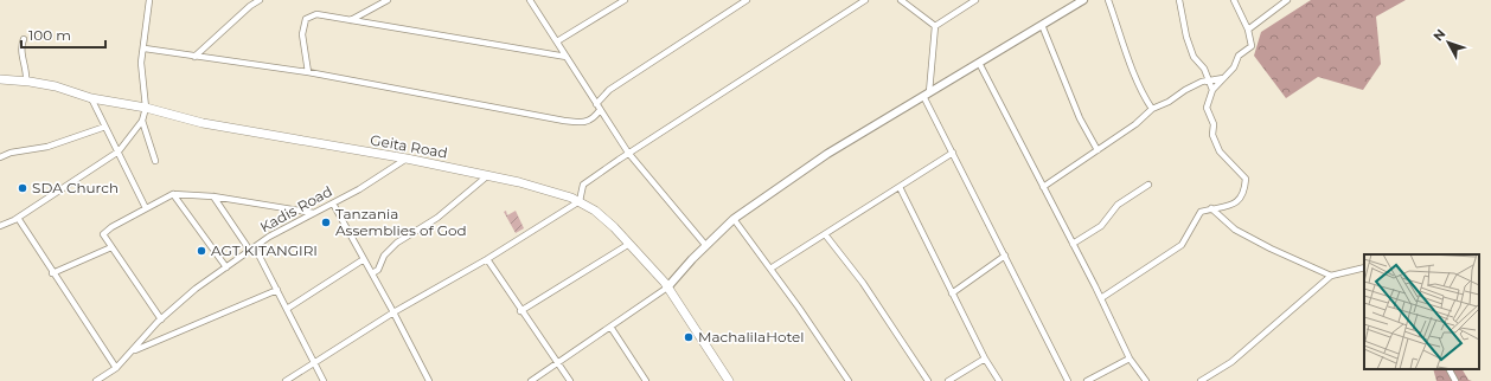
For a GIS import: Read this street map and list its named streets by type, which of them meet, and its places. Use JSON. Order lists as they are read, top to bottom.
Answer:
{
  "streets": {
    "main road": ["Geita Road"],
    "street": ["Kadis Road"]
  },
  "crossings": [
    ["Geita Road", "Kadis Road"]
  ],
  "places": [
    "SDA Church",
    "Tanzania Assemblies of God",
    "AGT KITANGIRI",
    "MachalilaHotel"
  ],
  "scale_bar": "100 m",
  "north": "top left"
}
